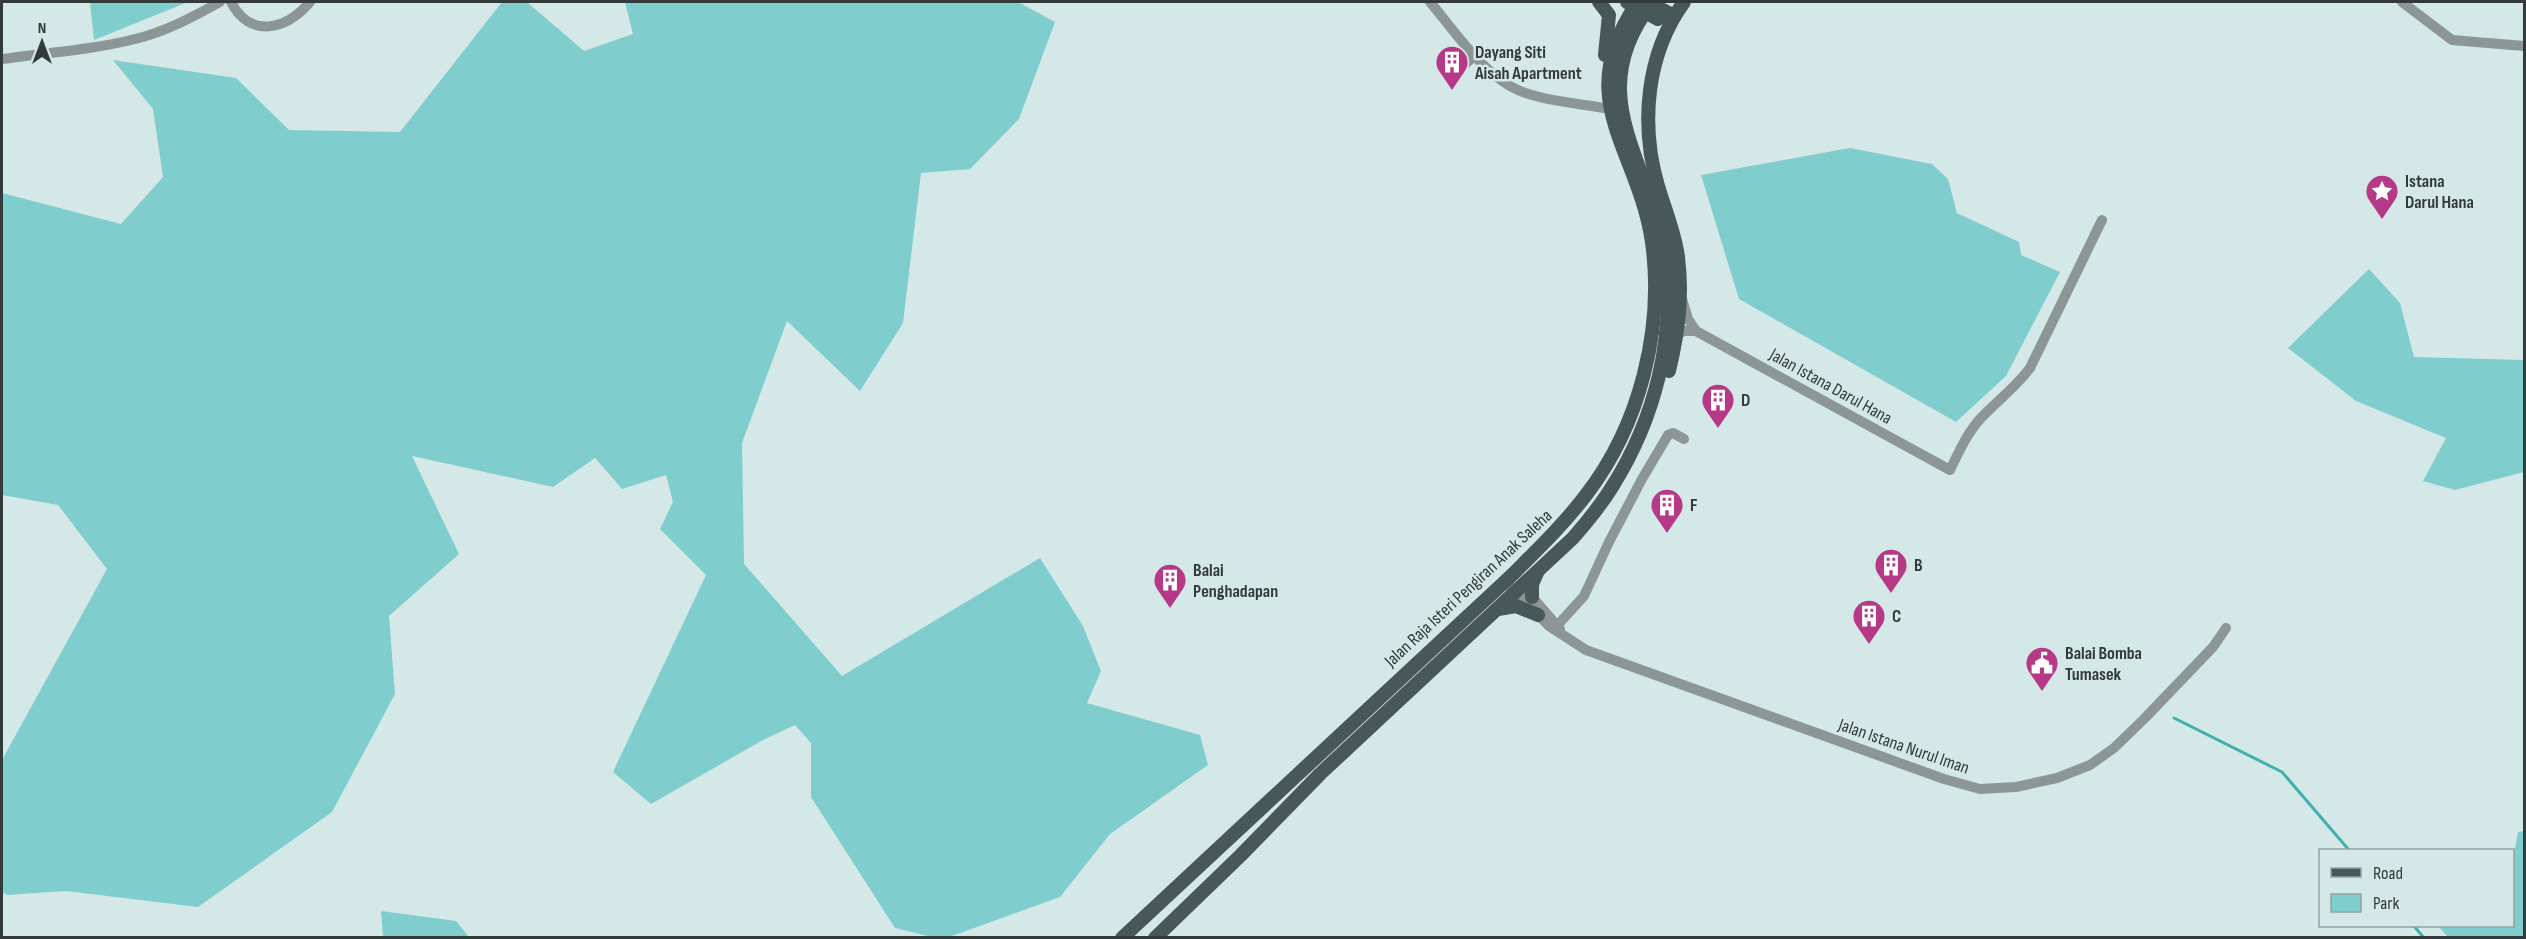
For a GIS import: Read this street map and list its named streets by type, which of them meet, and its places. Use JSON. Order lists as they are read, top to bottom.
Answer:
{
  "streets": {
    "main road": ["Jalan Raja Isteri Pengiran Anak Saleha"],
    "street": ["Jalan Istana Darul Hana", "Jalan Istana Nurul Iman"]
  },
  "crossings": [
    ["Jalan Raja Isteri Pengiran Anak Saleha", "Jalan Istana Nurul Iman"]
  ],
  "places": {
    "building": [
      "Dayang Siti Aisah Apartment",
      "D",
      "F",
      "B",
      "Balai Penghadapan",
      "C"
    ],
    "place": ["Istana Darul Hana"],
    "public building": ["Balai Bomba Tumasek"]
  },
  "legend": ["Road", "Park"],
  "north": "top"
}
